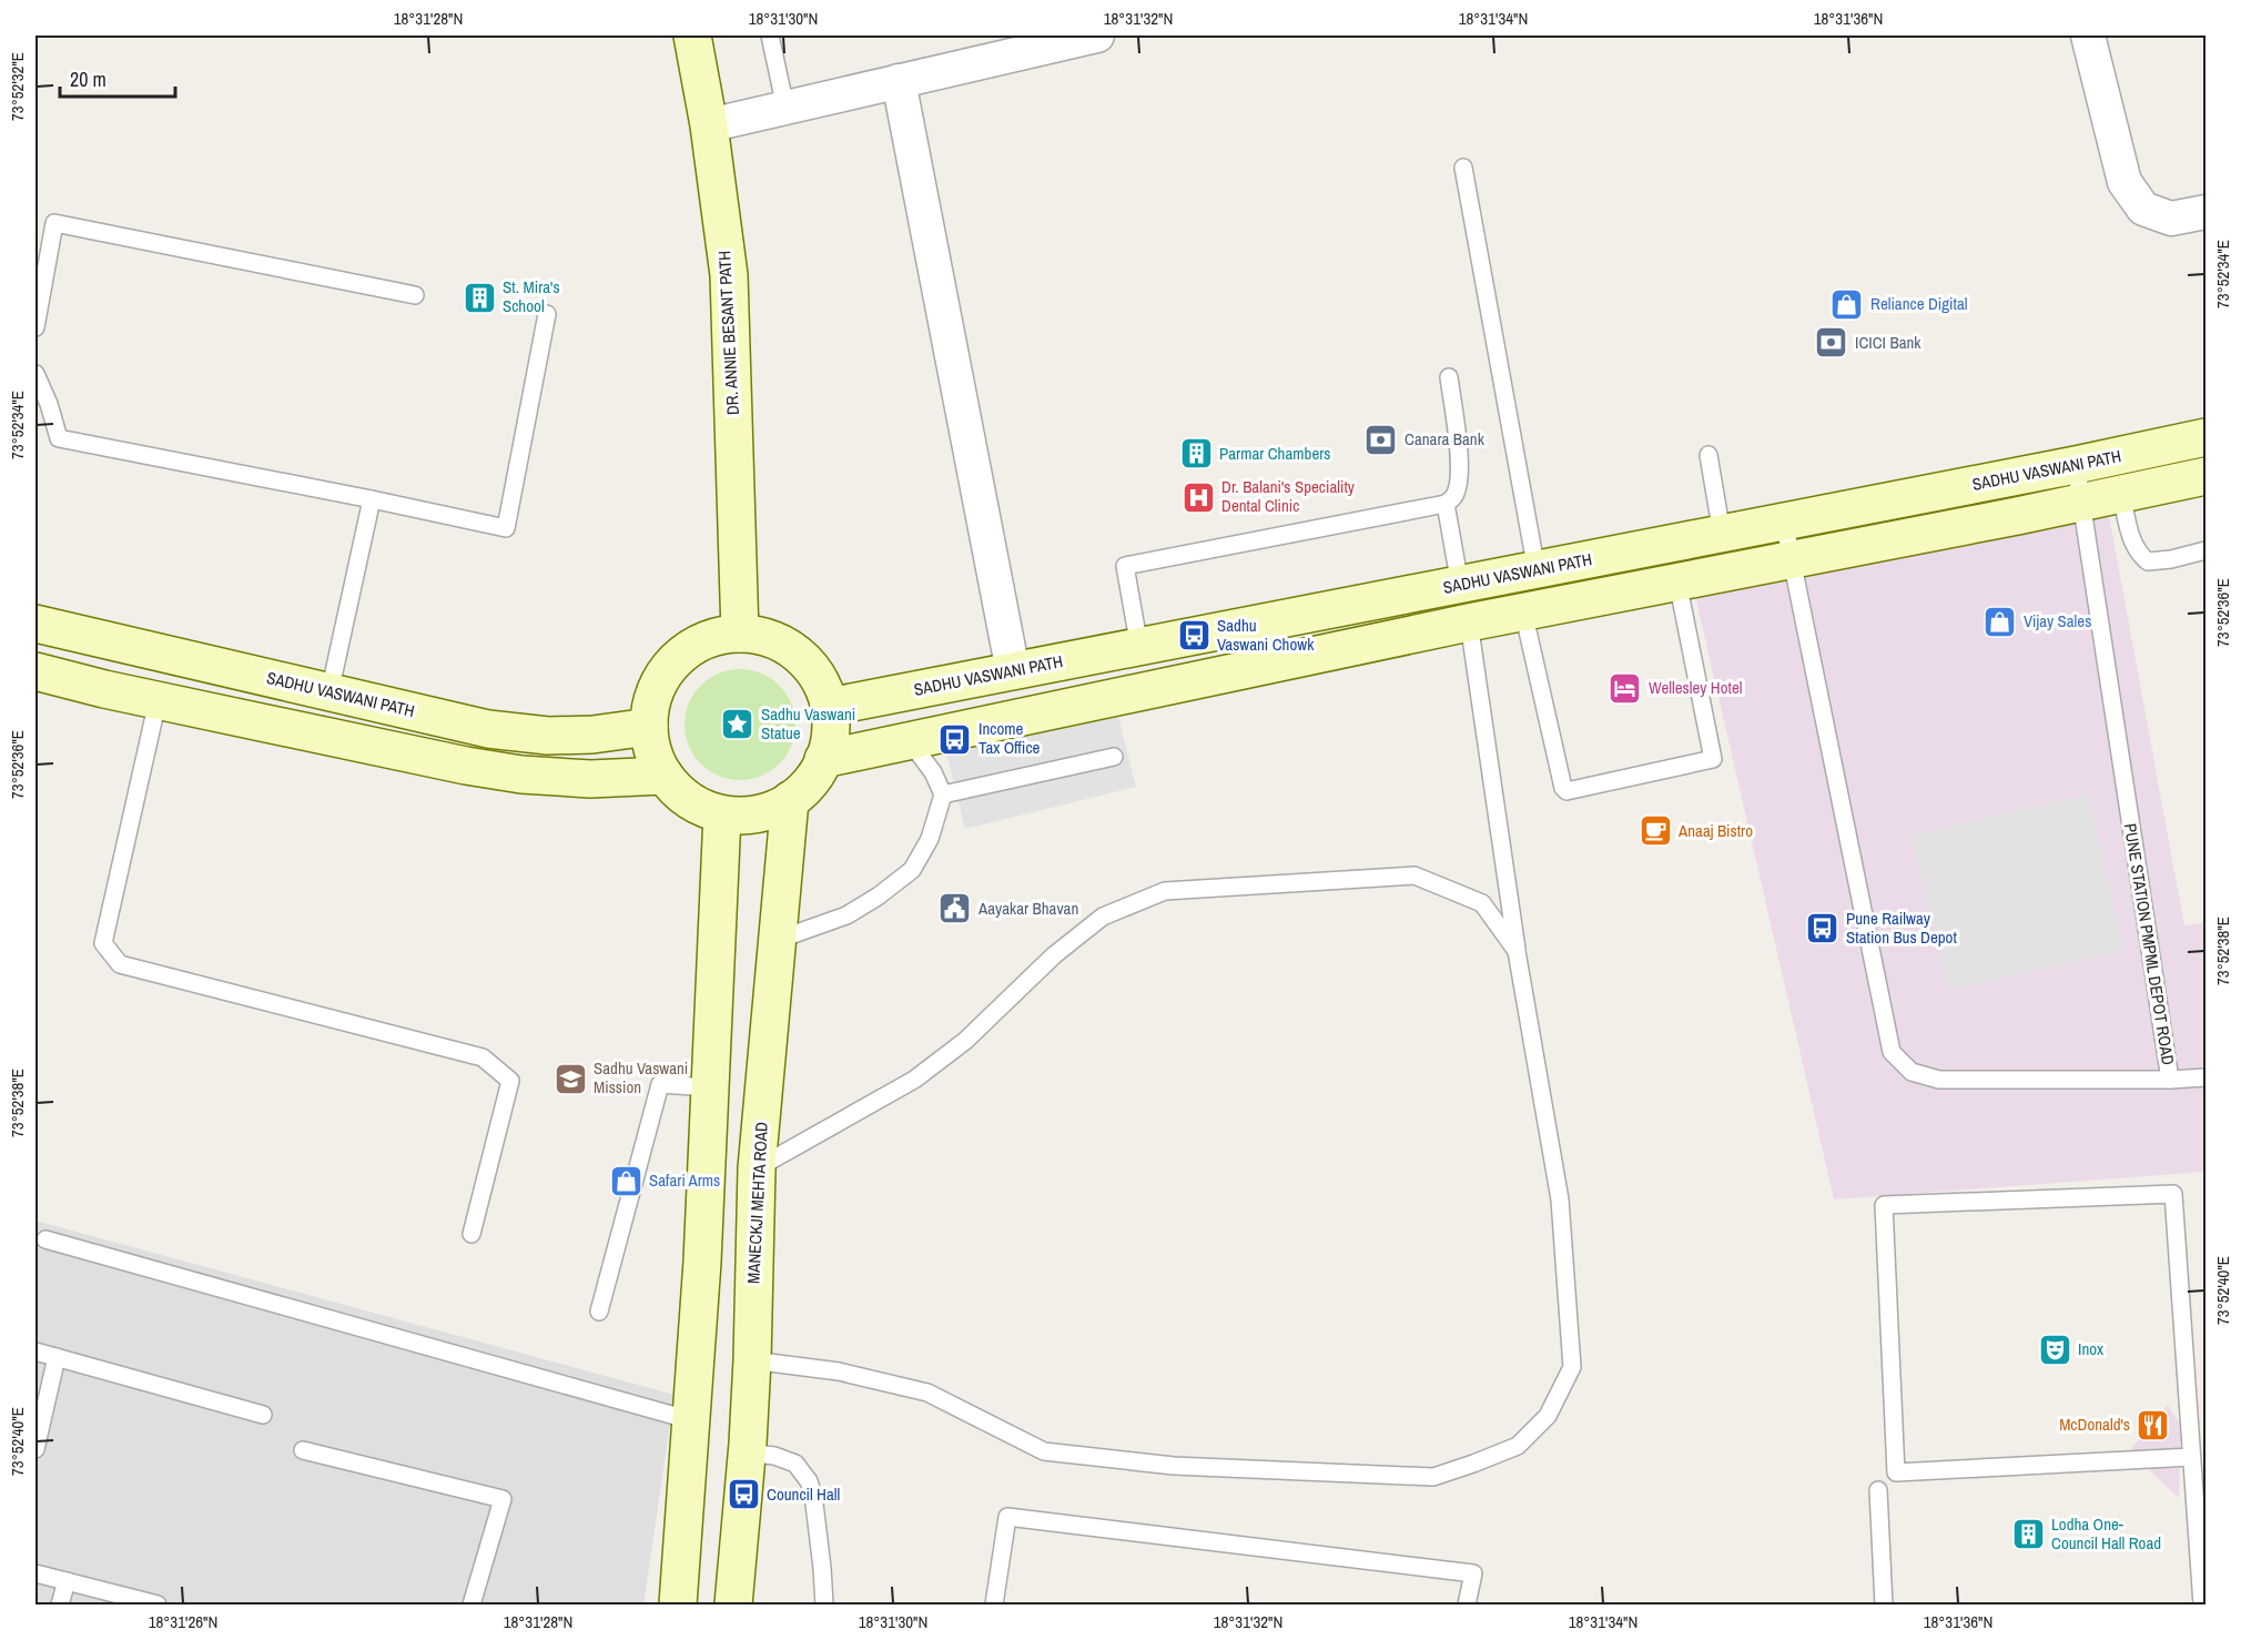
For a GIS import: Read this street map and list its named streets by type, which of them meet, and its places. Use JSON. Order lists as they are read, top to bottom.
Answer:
{
  "streets": {
    "main road": ["DR. ANNIE BESANT PATH", "SADHU VASWANI PATH", "MANECKJI MEHTA ROAD"],
    "lane": ["PUNE STATION PMPML DEPOT ROAD"]
  },
  "crossings": [
    ["DR. ANNIE BESANT PATH", "SADHU VASWANI PATH"],
    ["DR. ANNIE BESANT PATH", "MANECKJI MEHTA ROAD"],
    ["SADHU VASWANI PATH", "PUNE STATION PMPML DEPOT ROAD"],
    ["SADHU VASWANI PATH", "MANECKJI MEHTA ROAD"]
  ],
  "places": {
    "building": ["St. Mira's School", "Parmar Chambers", "Lodha One- Council Hall Road"],
    "shop": ["Reliance Digital", "Vijay Sales", "Safari Arms"],
    "bank": ["ICICI Bank", "Canara Bank"],
    "hospital": ["Dr. Balani's Speciality Dental Clinic"],
    "bus stop": [
      "Sadhu Vaswani Chowk",
      "Income Tax Office",
      "Pune Railway Station Bus Depot",
      "Council Hall"
    ],
    "hotel": ["Wellesley Hotel"],
    "place": ["Sadhu Vaswani Statue"],
    "cafe": ["Anaaj Bistro"],
    "public building": ["Aayakar Bhavan"],
    "school or university": ["Sadhu Vaswani Mission"],
    "theatre": ["Inox"],
    "restaurant": ["McDonald's"]
  },
  "scale_bar": "20 m",
  "coordinates": [
    "18°31'28\"N",
    "18°31'30\"N",
    "18°31'32\"N",
    "18°31'34\"N",
    "18°31'36\"N",
    "73°52'32\"E",
    "73°52'34\"E",
    "73°52'36\"E",
    "73°52'38\"E",
    "73°52'40\"E",
    "18°31'26\"N"
  ]
}
